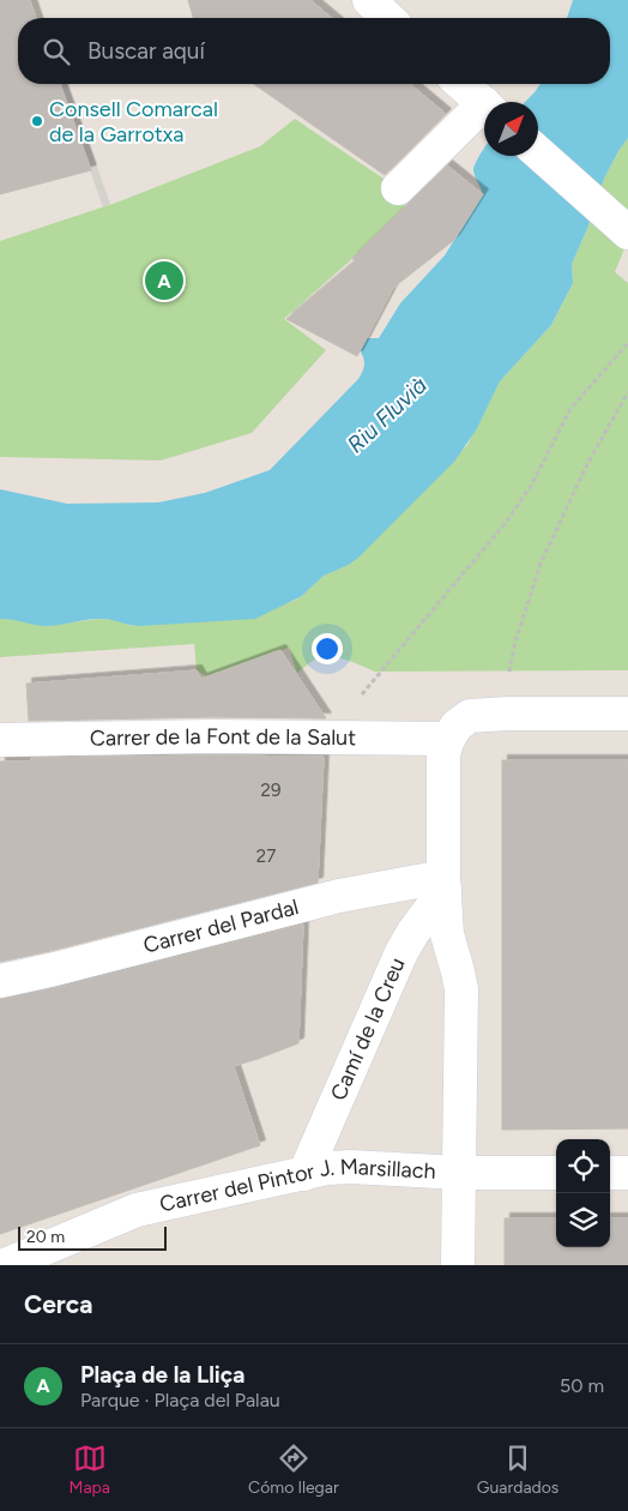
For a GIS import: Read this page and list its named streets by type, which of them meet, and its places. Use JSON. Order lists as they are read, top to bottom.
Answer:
{
  "streets": {
    "street": [
      "Carrer de la Font de la Salut",
      "Carrer del Pardal",
      "Camí de la Creu",
      "Carrer del Pintor J. Marsillach"
    ]
  },
  "crossings": [
    ["Carrer del Pardal", "Camí de la Creu"],
    ["Camí de la Creu", "Carrer del Pintor J. Marsillach"]
  ],
  "water": ["Riu Fluvià"],
  "places": ["Consell Comarcal de la Garrotxa"],
  "house_numbers": ["29", "27"],
  "scale_bar": "20 m",
  "north": "top right",
  "page": {
    "search": "Buscar aquí",
    "pins": "A",
    "scale": "20 m",
    "heading": "Cerca",
    "list": [
      {
        "mark": "A",
        "name": "Plaça de la Lliça",
        "note": "Parque · Plaça del Palau",
        "value": "50 m"
      }
    ],
    "nav": ["Mapa", "Cómo llegar", "Guardados"]
  }
}
